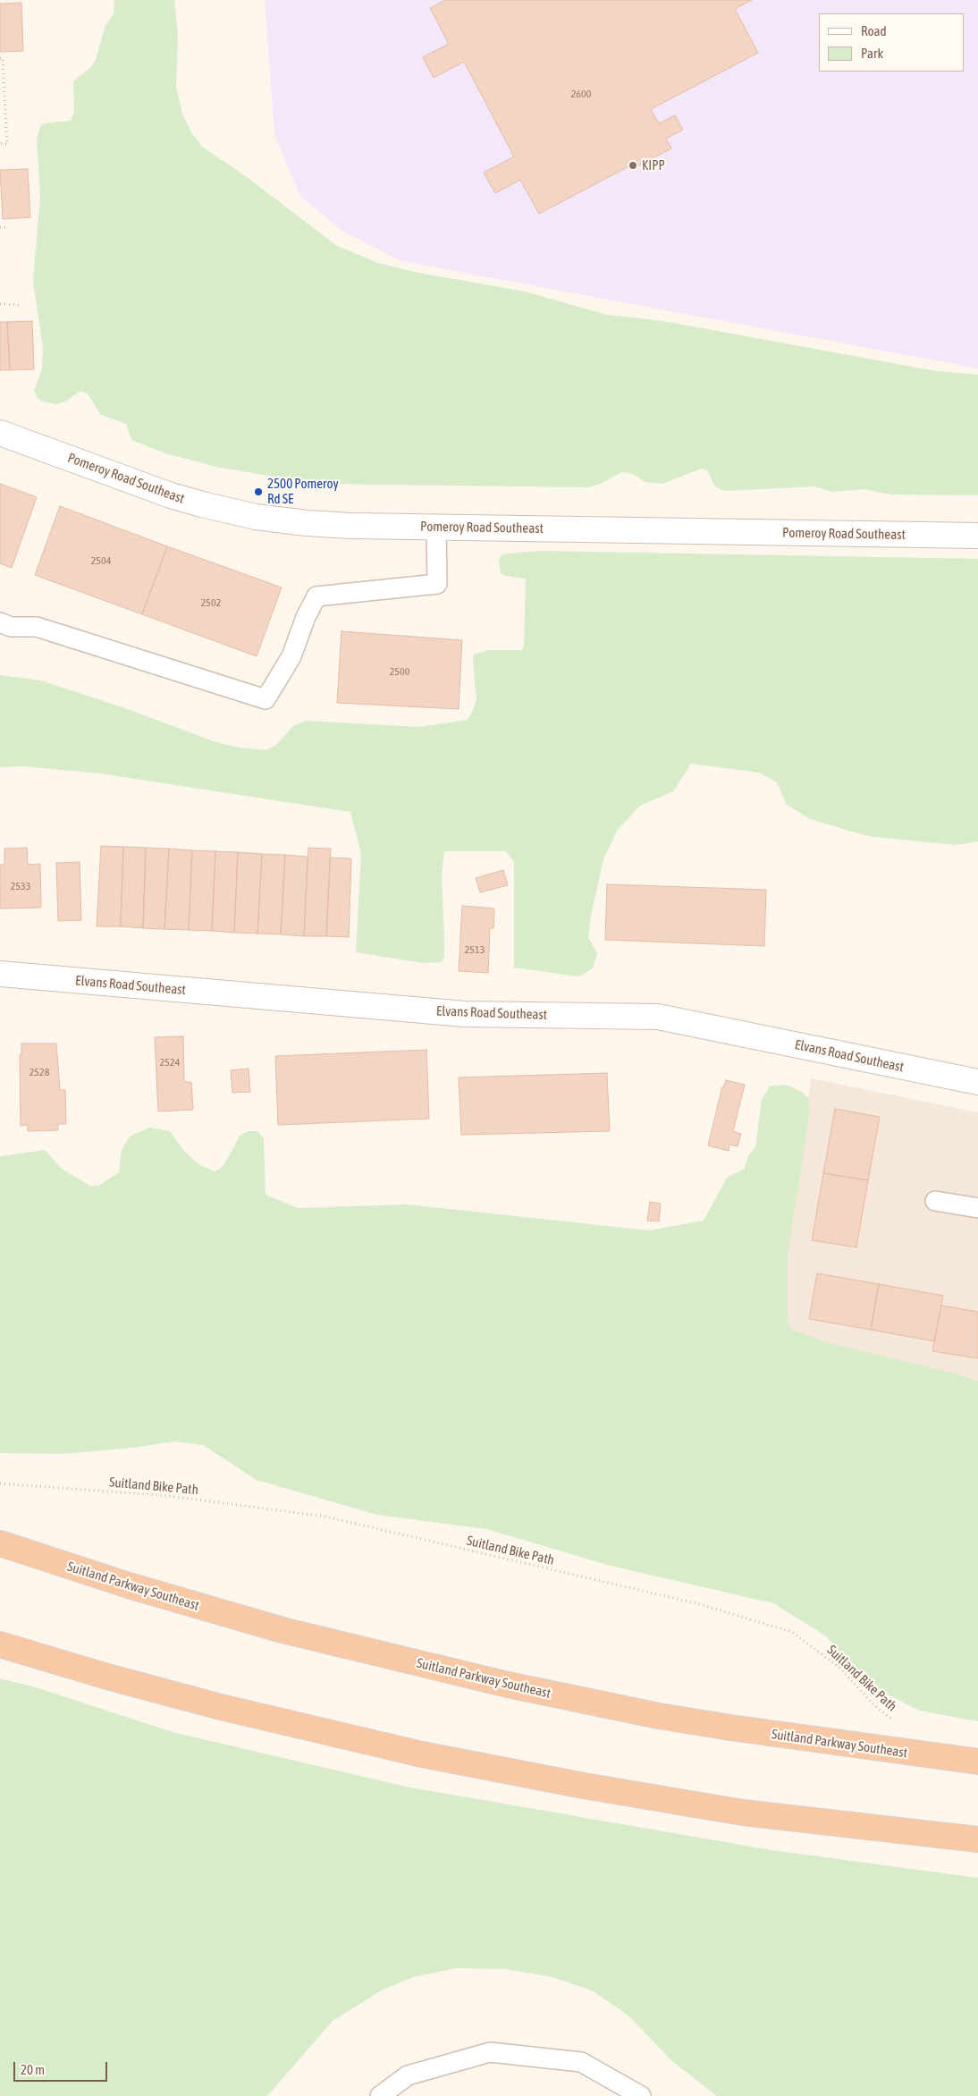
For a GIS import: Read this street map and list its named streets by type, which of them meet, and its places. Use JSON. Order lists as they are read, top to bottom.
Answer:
{
  "streets": {
    "highway": ["Suitland Parkway Southeast"],
    "street": ["Pomeroy Road Southeast", "Elvans Road Southeast"],
    "path": ["Suitland Bike Path"]
  },
  "places": ["KIPP", "2500 Pomeroy Rd SE"],
  "house_numbers": [
    "2600",
    "2504",
    "2502",
    "2500",
    "2533",
    "2513",
    "2524",
    "2528"
  ],
  "legend": ["Road", "Park"],
  "scale_bar": "20 m"
}
